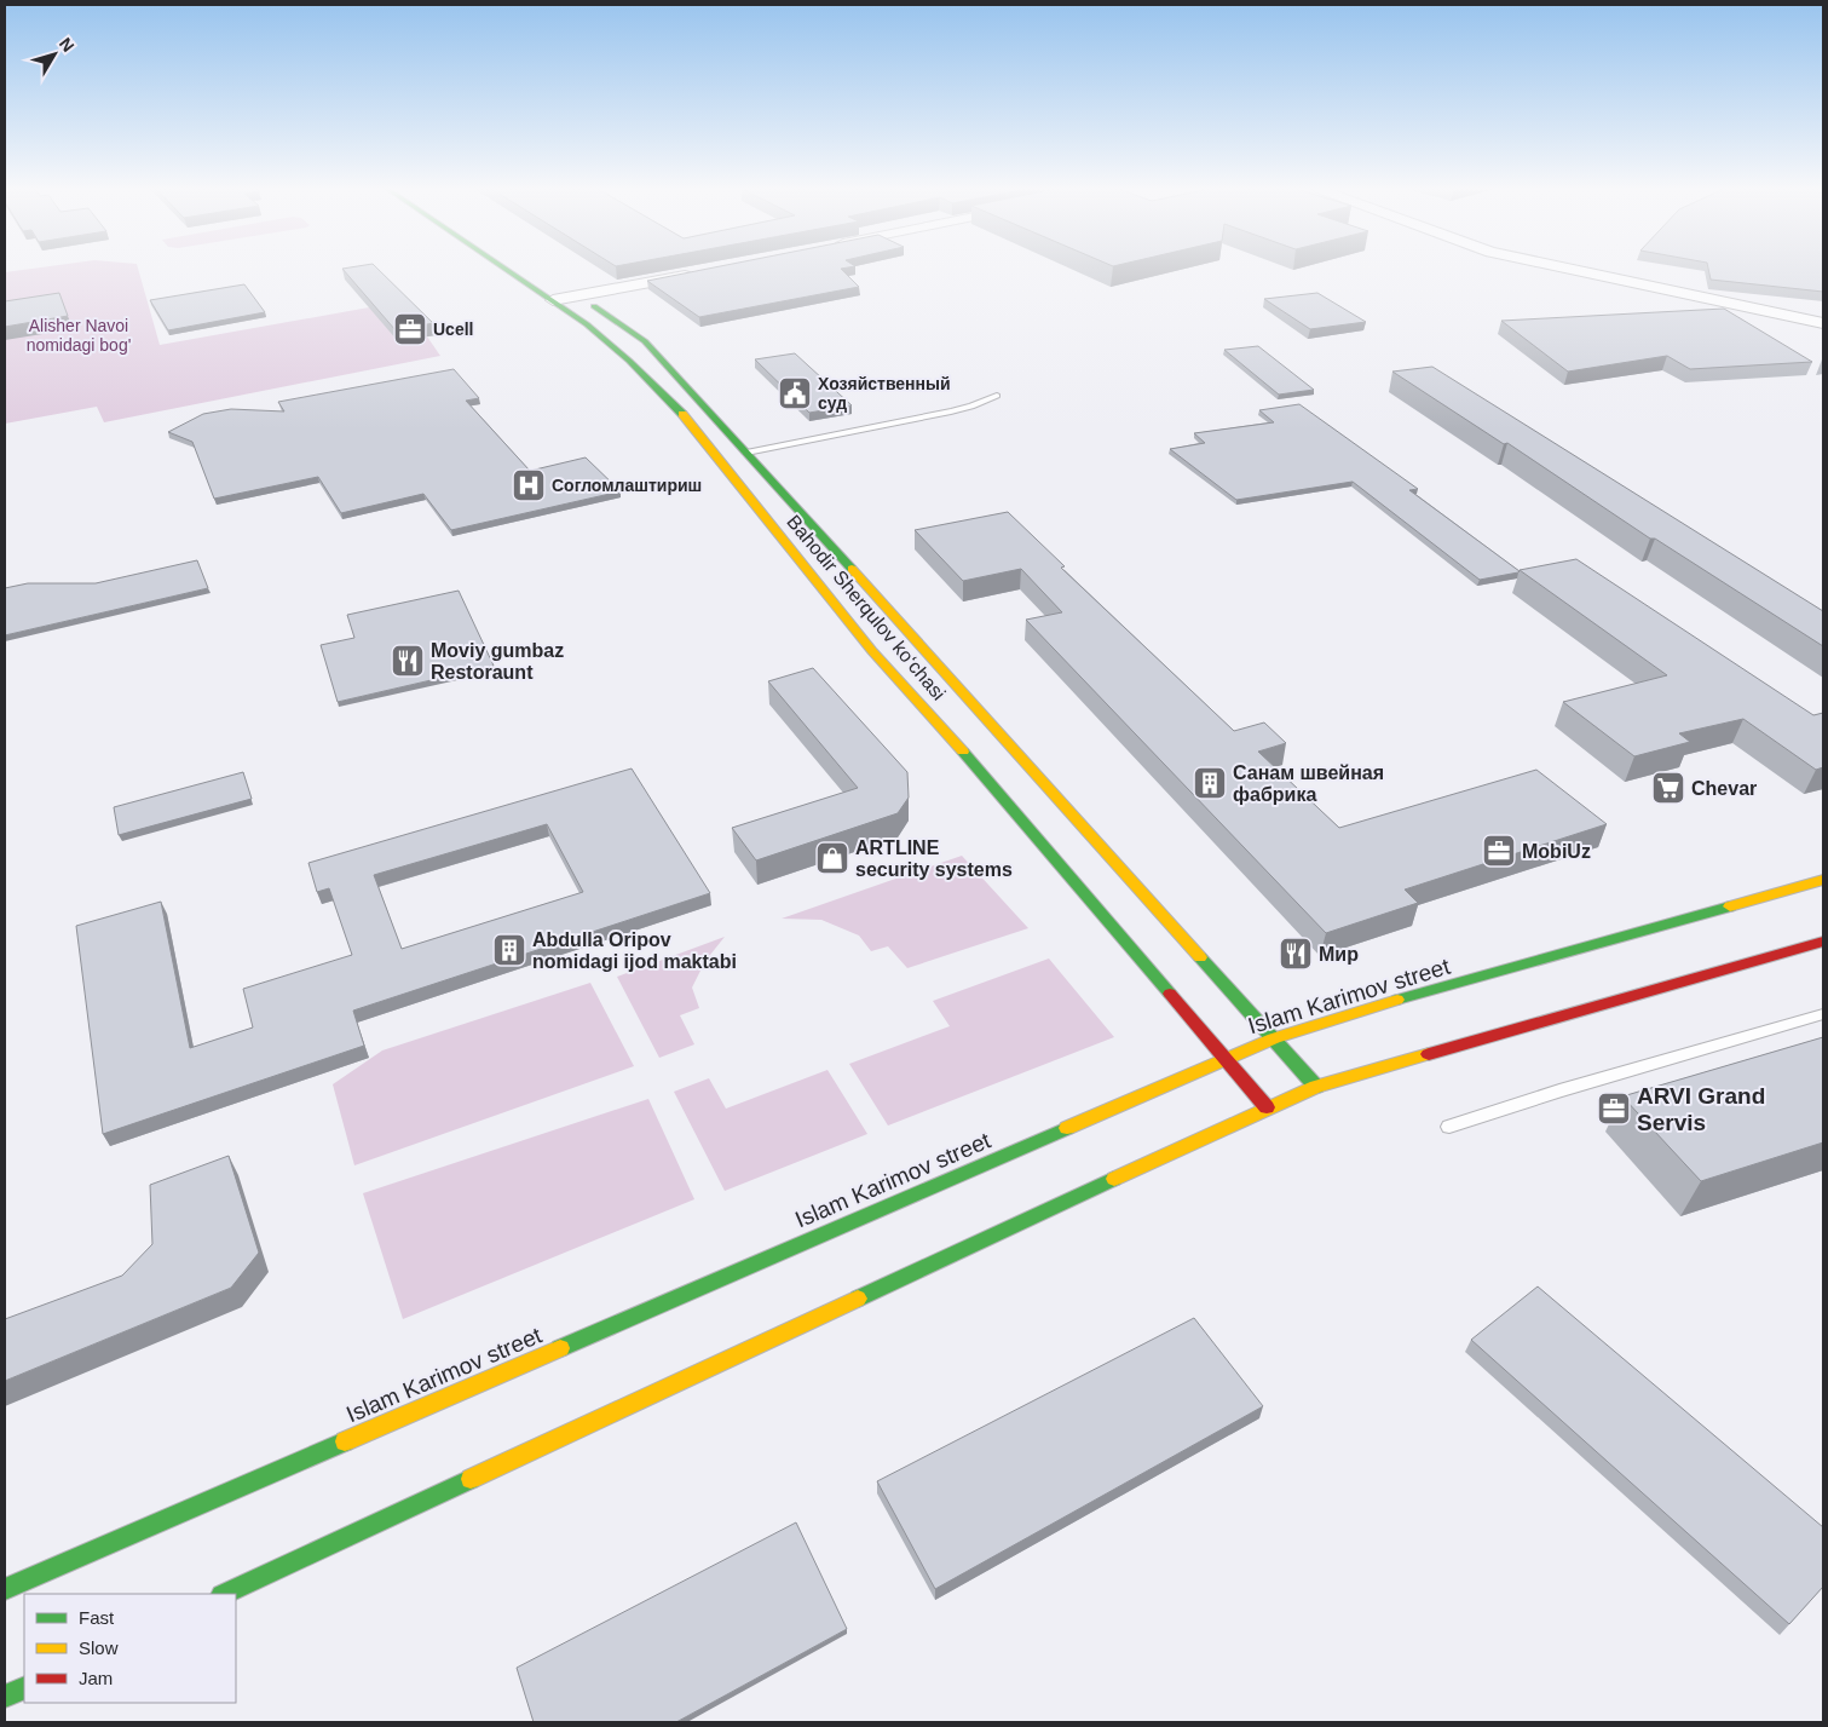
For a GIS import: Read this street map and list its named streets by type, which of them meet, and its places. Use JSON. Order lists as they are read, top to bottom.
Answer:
{
  "streets": {
    "main road": ["Bahodir Sherqulov ko‘chasi", "Islam Karimov street"]
  },
  "crossings": [
    ["Bahodir Sherqulov ko‘chasi", "Islam Karimov street"]
  ],
  "parks": ["Alisher Navoi nomidagi bog'"],
  "places": {
    "office": ["Ucell", "MobiUz", "ARVI Grand Servis"],
    "public building": ["Хозяйственный суд"],
    "hospital": ["Согломлаштириш"],
    "restaurant": ["Moviy gumbaz Restoraunt", "Мир"],
    "building": ["Санам швейная фабрика", "Abdulla Oripov nomidagi ijod maktabi"],
    "supermarket": ["Chevar"],
    "shop": ["ARTLINE security systems"]
  },
  "legend": ["Fast", "Slow", "Jam"],
  "north": "top right"
}
